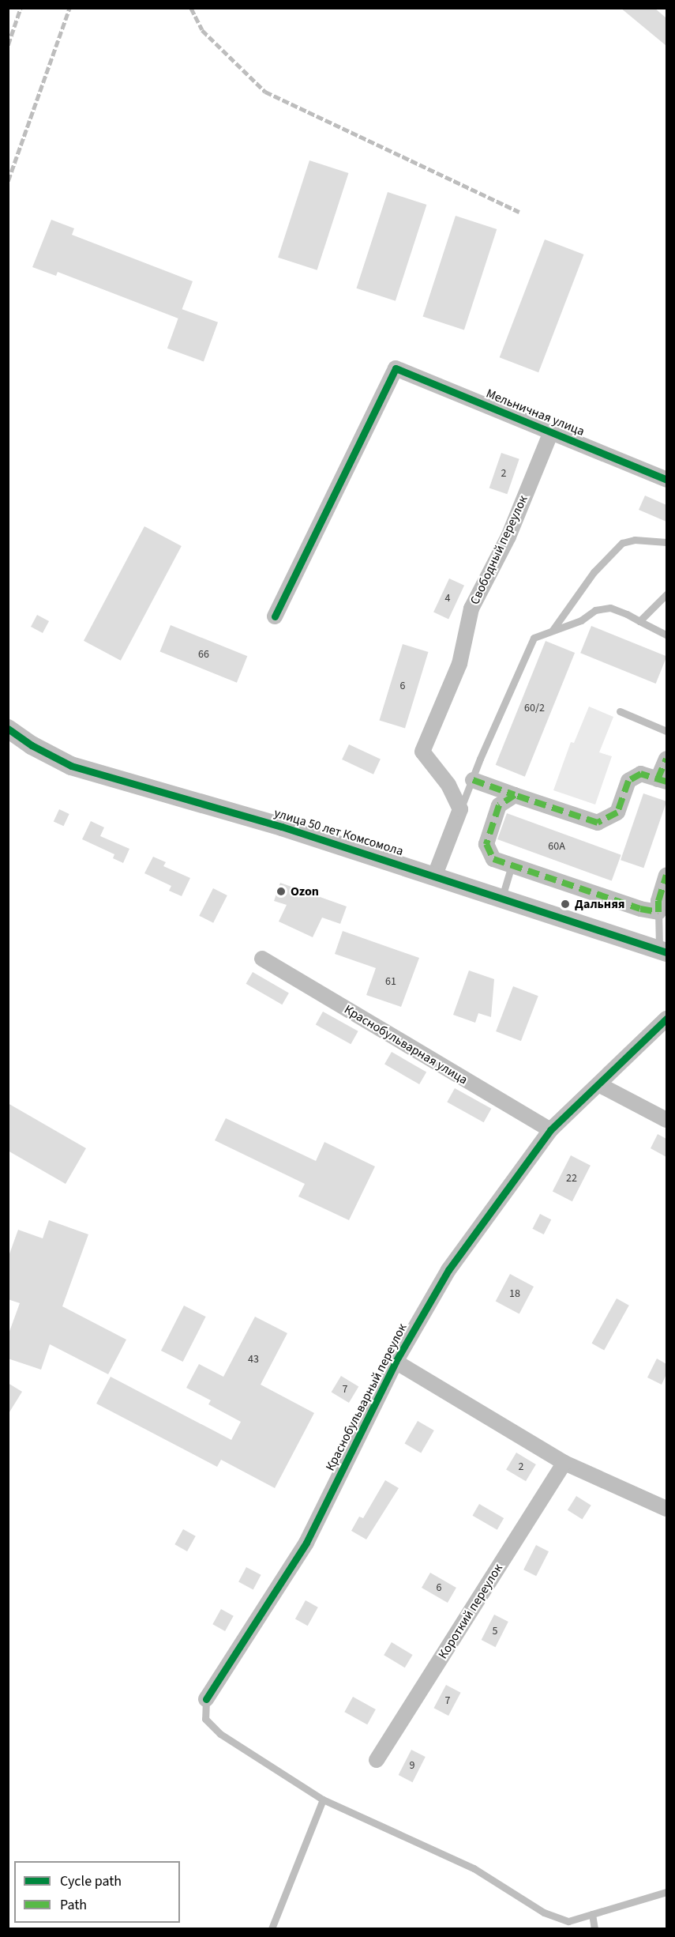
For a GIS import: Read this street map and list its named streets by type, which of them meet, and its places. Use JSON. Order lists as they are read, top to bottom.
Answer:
{
  "streets": {
    "street": [
      "Мельничная улица",
      "Свободный переулок",
      "улица 50 лет Комсомола",
      "Краснобульварная улица",
      "Краснобульварный переулок",
      "Короткий переулок"
    ]
  },
  "crossings": [
    ["Мельничная улица", "Свободный переулок"],
    ["Краснобульварная улица", "Краснобульварный переулок"]
  ],
  "places": ["Ozon", "Дальняя"],
  "house_numbers": [
    "2",
    "4",
    "66",
    "6",
    "60/2",
    "60А",
    "61",
    "22",
    "18",
    "43",
    "7",
    "2",
    "6",
    "5",
    "7",
    "9"
  ],
  "legend": ["Cycle path", "Path"]
}
